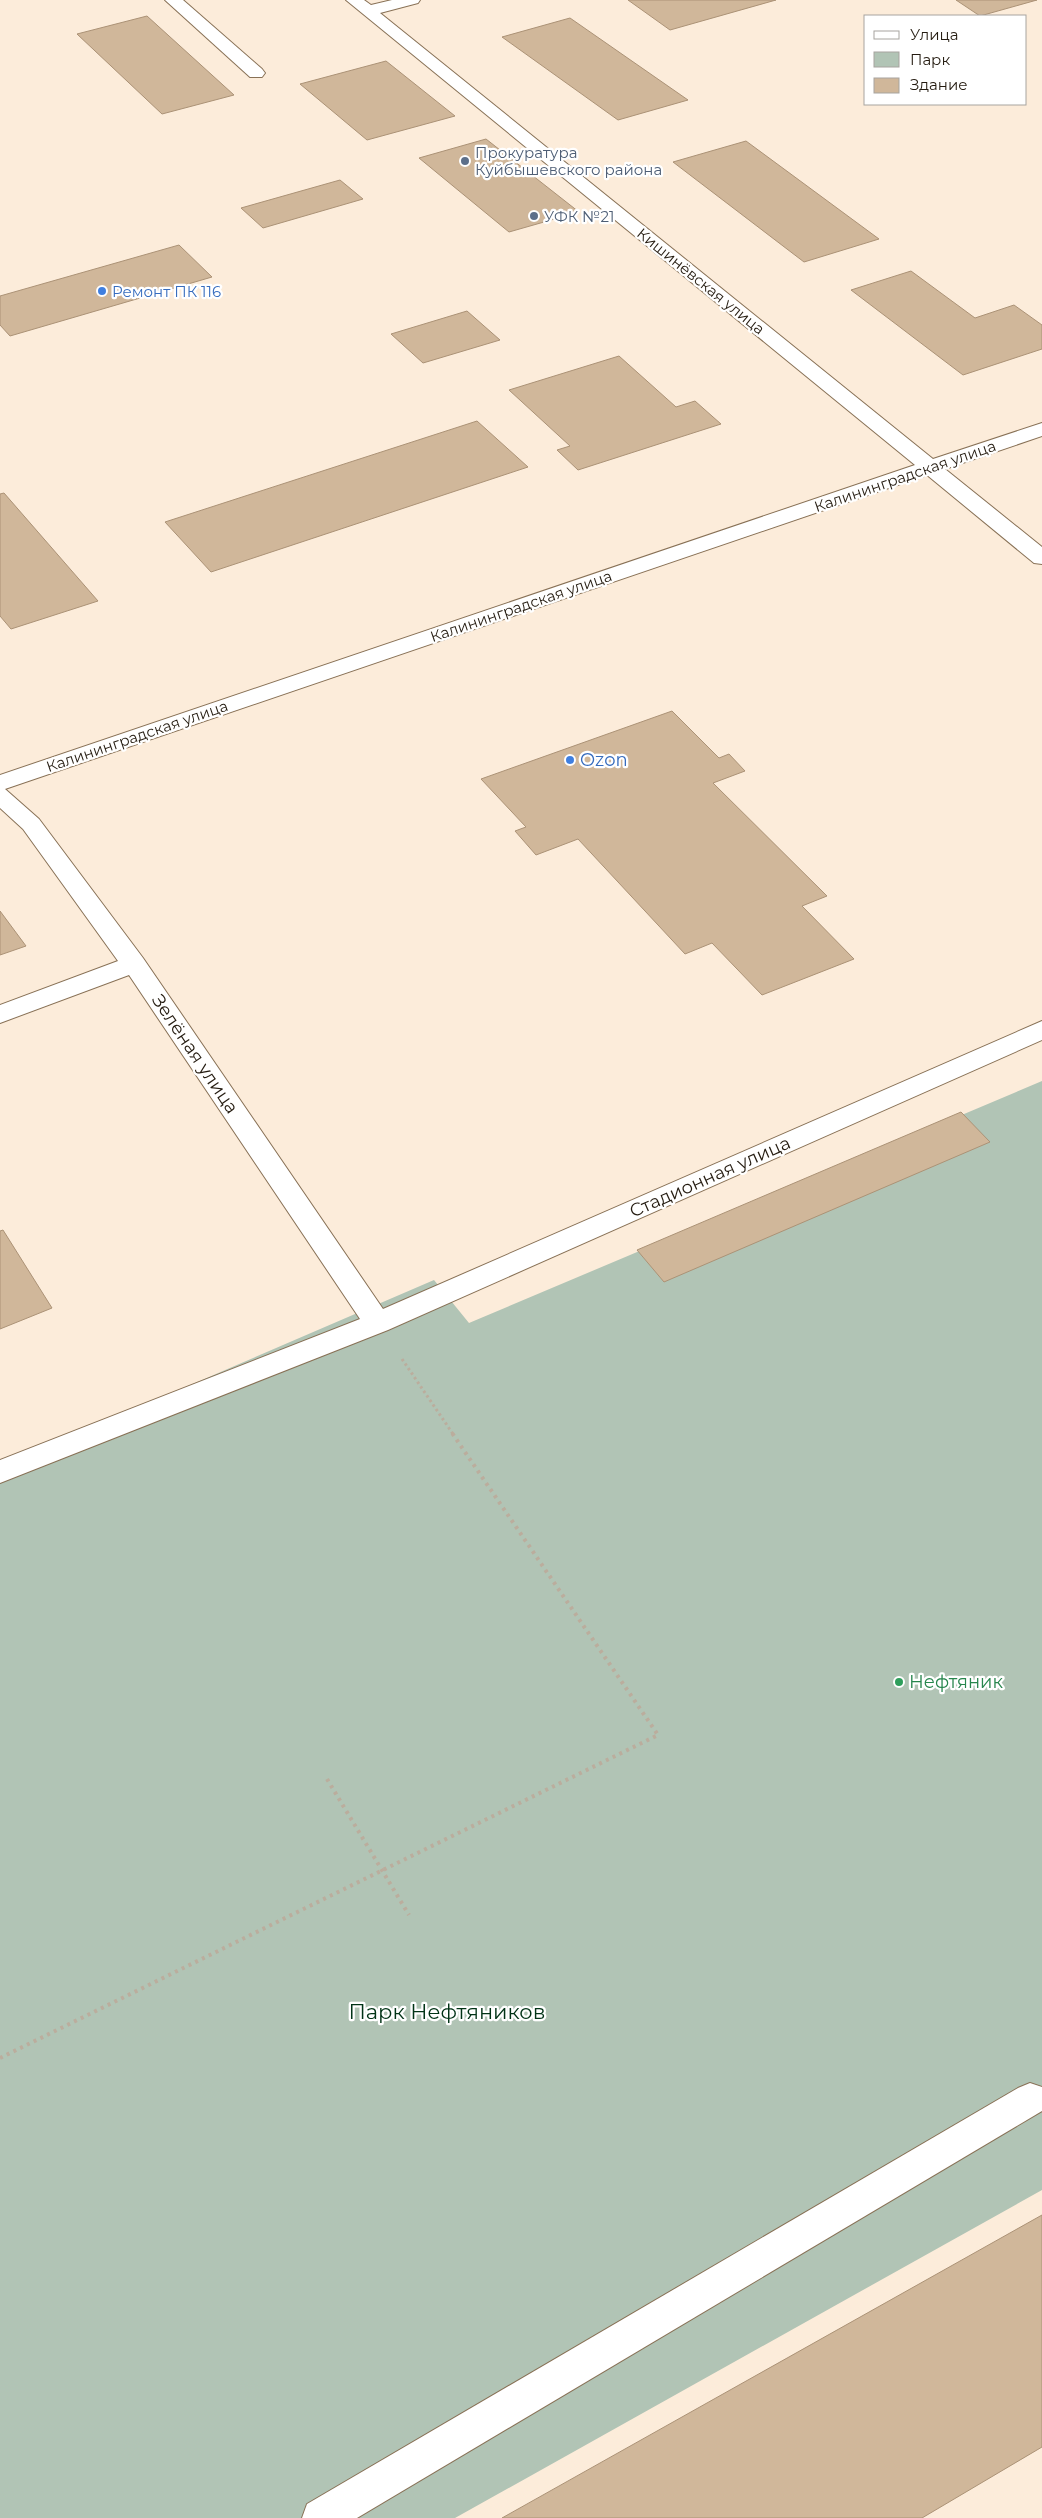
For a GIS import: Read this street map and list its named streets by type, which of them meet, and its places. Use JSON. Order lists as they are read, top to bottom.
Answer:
{
  "streets": {
    "street": [
      "Кишинёвская улица",
      "Калининградская улица",
      "Зелёная улица",
      "Стадионная улица"
    ]
  },
  "crossings": [
    ["Кишинёвская улица", "Калининградская улица"],
    ["Зелёная улица", "Стадионная улица"]
  ],
  "parks": ["Парк Нефтяников"],
  "places": [
    "Прокуратура Куйбышевского района",
    "УФК №21",
    "Ремонт ПК 116",
    "Ozon",
    "Нефтяник"
  ],
  "legend": ["Улица", "Парк", "Здание"]
}
